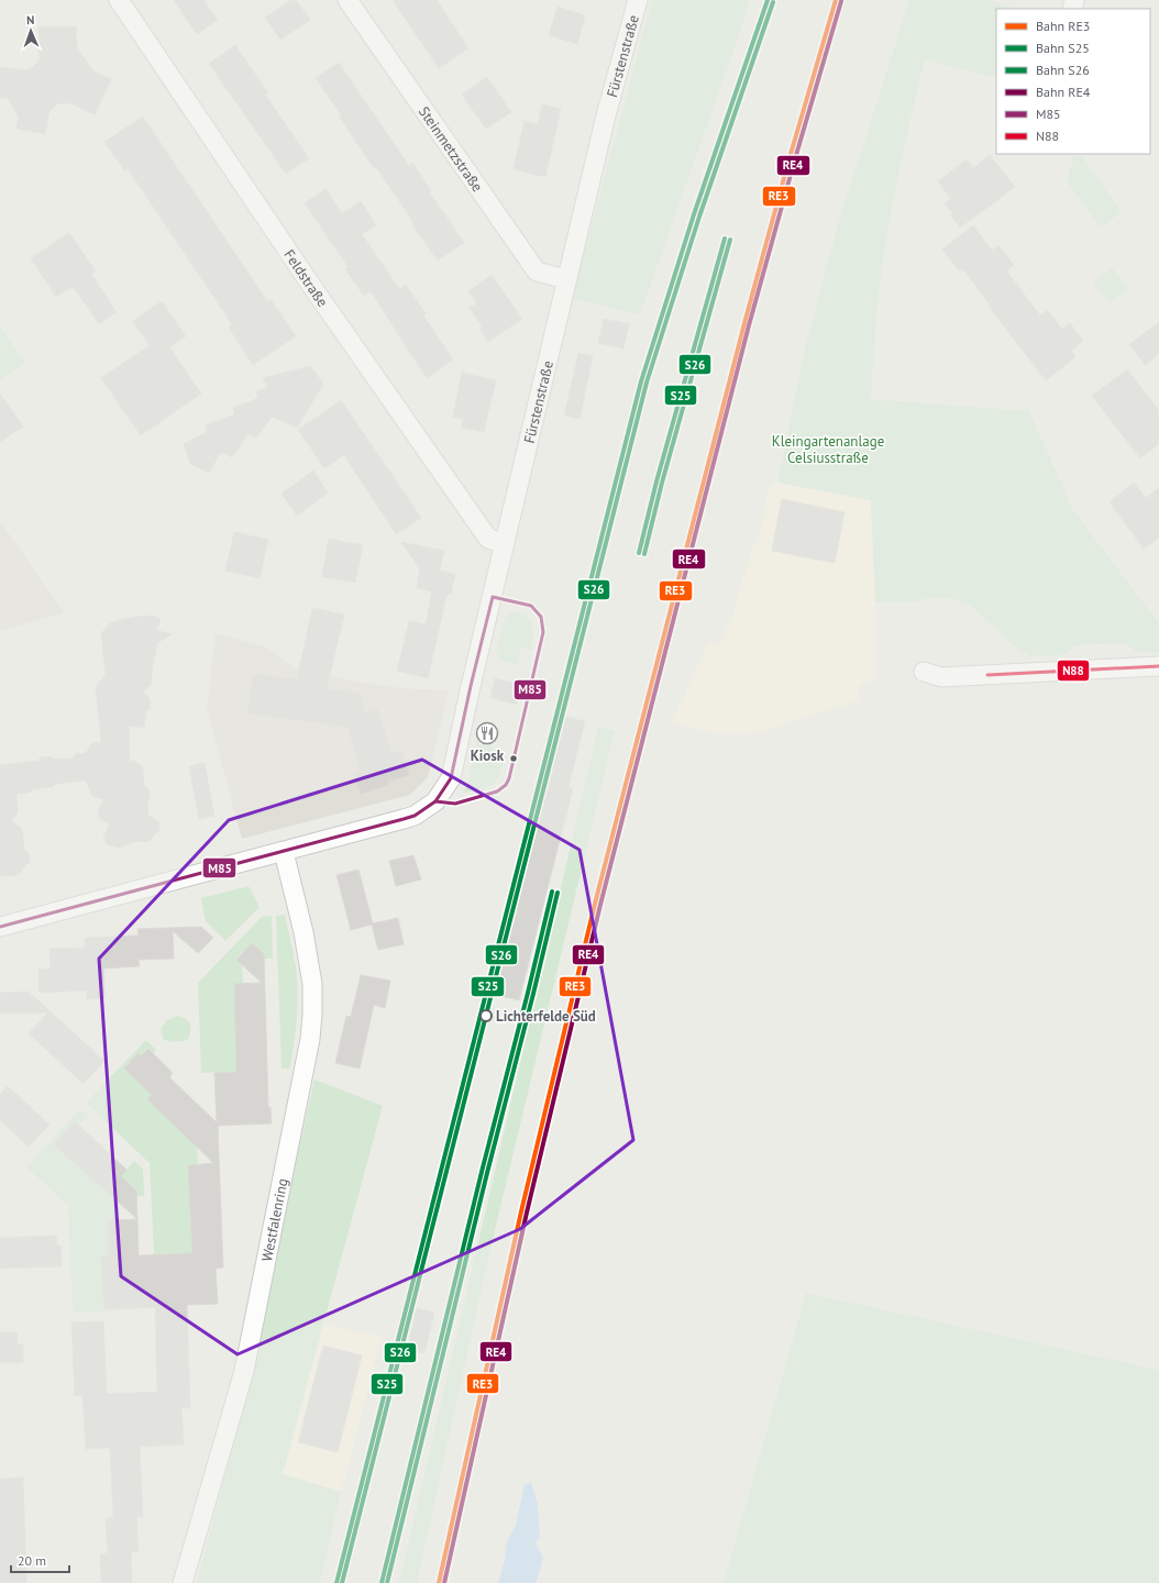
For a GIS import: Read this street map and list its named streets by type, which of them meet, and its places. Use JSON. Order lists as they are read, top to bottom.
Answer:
{
  "streets": {
    "street": [
      "Fürstenstraße",
      "Steinmetzstraße",
      "Feldstraße",
      "Westfalenring"
    ]
  },
  "crossings": [
    ["Fürstenstraße", "Steinmetzstraße"],
    ["Fürstenstraße", "Feldstraße"],
    ["Fürstenstraße", "Westfalenring"]
  ],
  "parks": ["Kleingartenanlage Celsiusstraße"],
  "places": {
    "restaurant": ["Kiosk"],
    "other": ["Lichterfelde Süd"]
  },
  "lines": [
    "rail line RE3",
    "rail line S25",
    "rail line RE4",
    "rail line S26",
    "transit line M85",
    "transit line N88"
  ],
  "legend": [
    "Bahn RE3",
    "Bahn S25",
    "Bahn S26",
    "Bahn RE4",
    "M85",
    "N88"
  ],
  "scale_bar": "20 m",
  "north": "top"
}
